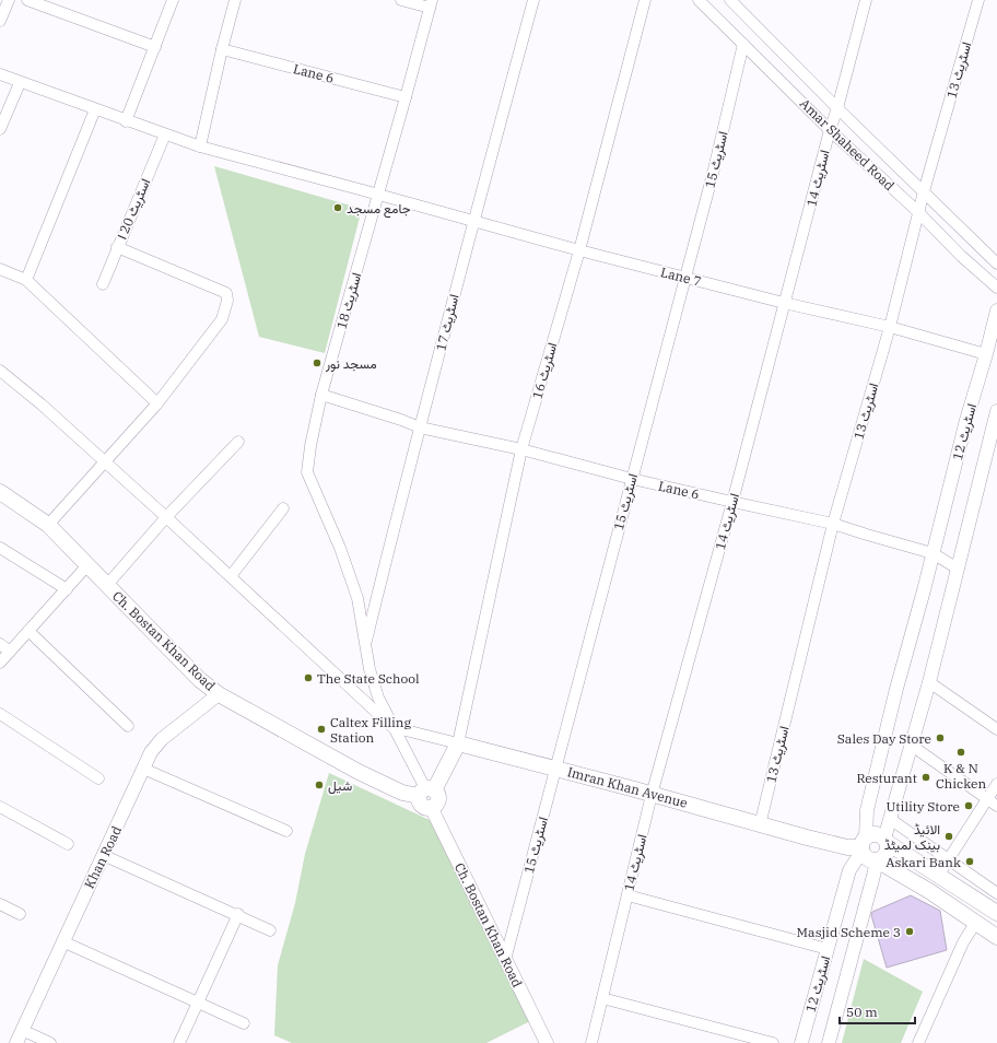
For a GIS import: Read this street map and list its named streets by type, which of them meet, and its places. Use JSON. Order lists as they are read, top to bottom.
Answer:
{
  "streets": {
    "main road": ["Ch. Bostan Khan Road", "Imran Khan Avenue"],
    "street": [
      "اسٹریٹ 13",
      "Lane 6",
      "Amar Shaheed Road",
      "اسٹریٹ 15",
      "اسٹریٹ 14",
      "اسٹریٹ 20 ا",
      "Lane 7",
      "اسٹریٹ 18",
      "اسٹریٹ 17",
      "اسٹریٹ 16",
      "اسٹریٹ 12",
      "Khan Road"
    ]
  },
  "crossings": [
    ["اسٹریٹ 13", "Lane 6"],
    ["اسٹریٹ 13", "Amar Shaheed Road"],
    ["اسٹریٹ 13", "Lane 7"],
    ["اسٹریٹ 13", "Imran Khan Avenue"],
    ["Lane 6", "اسٹریٹ 15"],
    ["Lane 6", "اسٹریٹ 14"],
    ["Lane 6", "اسٹریٹ 18"],
    ["Lane 6", "اسٹریٹ 17"],
    ["Lane 6", "اسٹریٹ 16"],
    ["Lane 6", "اسٹریٹ 12"],
    ["Amar Shaheed Road", "اسٹریٹ 15"],
    ["Amar Shaheed Road", "اسٹریٹ 14"],
    ["اسٹریٹ 15", "Lane 7"],
    ["اسٹریٹ 15", "Ch. Bostan Khan Road"],
    ["اسٹریٹ 15", "Imran Khan Avenue"],
    ["اسٹریٹ 14", "Lane 7"],
    ["اسٹریٹ 14", "Imran Khan Avenue"],
    ["اسٹریٹ 20 ا", "Lane 7"],
    ["Lane 7", "اسٹریٹ 18"],
    ["Lane 7", "اسٹریٹ 17"],
    ["Lane 7", "اسٹریٹ 16"],
    ["Lane 7", "اسٹریٹ 12"],
    ["اسٹریٹ 18", "اسٹریٹ 17"],
    ["اسٹریٹ 18", "Ch. Bostan Khan Road"],
    ["اسٹریٹ 18", "Imran Khan Avenue"],
    ["اسٹریٹ 16", "Imran Khan Avenue"],
    ["اسٹریٹ 12", "Imran Khan Avenue"],
    ["Ch. Bostan Khan Road", "Khan Road"]
  ],
  "places": [
    "جامع مسجد",
    "مسجد نور",
    "The State School",
    "Caltex Filling Station",
    "Sales Day Store",
    "K & N Chicken",
    "Resturant",
    "شیل",
    "Utility Store",
    "الائیڈ بینک لمیٹڈ",
    "Askari Bank",
    "Masjid Scheme 3"
  ],
  "scale_bar": "50 m"
}
